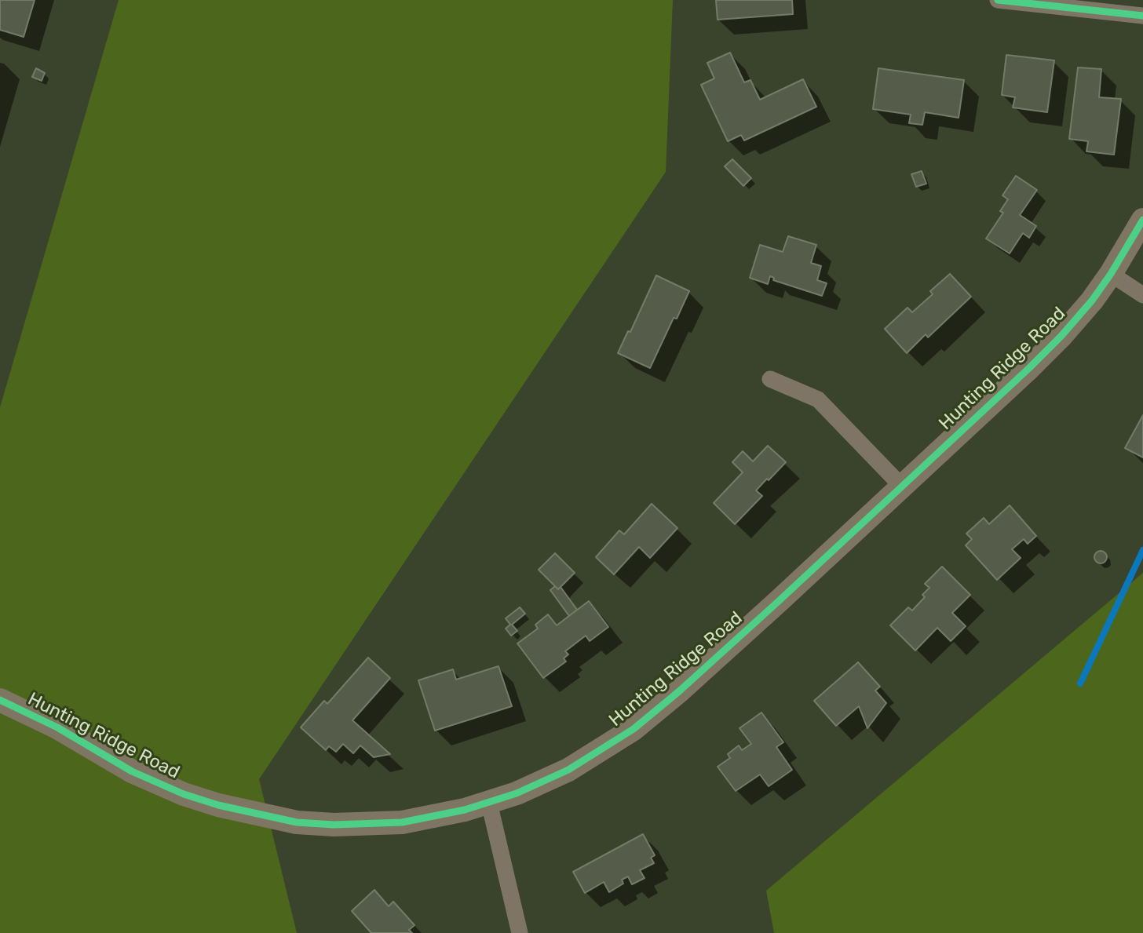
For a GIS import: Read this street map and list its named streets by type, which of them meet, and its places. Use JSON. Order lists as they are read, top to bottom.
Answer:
{
  "streets": {
    "street": ["Hunting Ridge Road"]
  }
}
